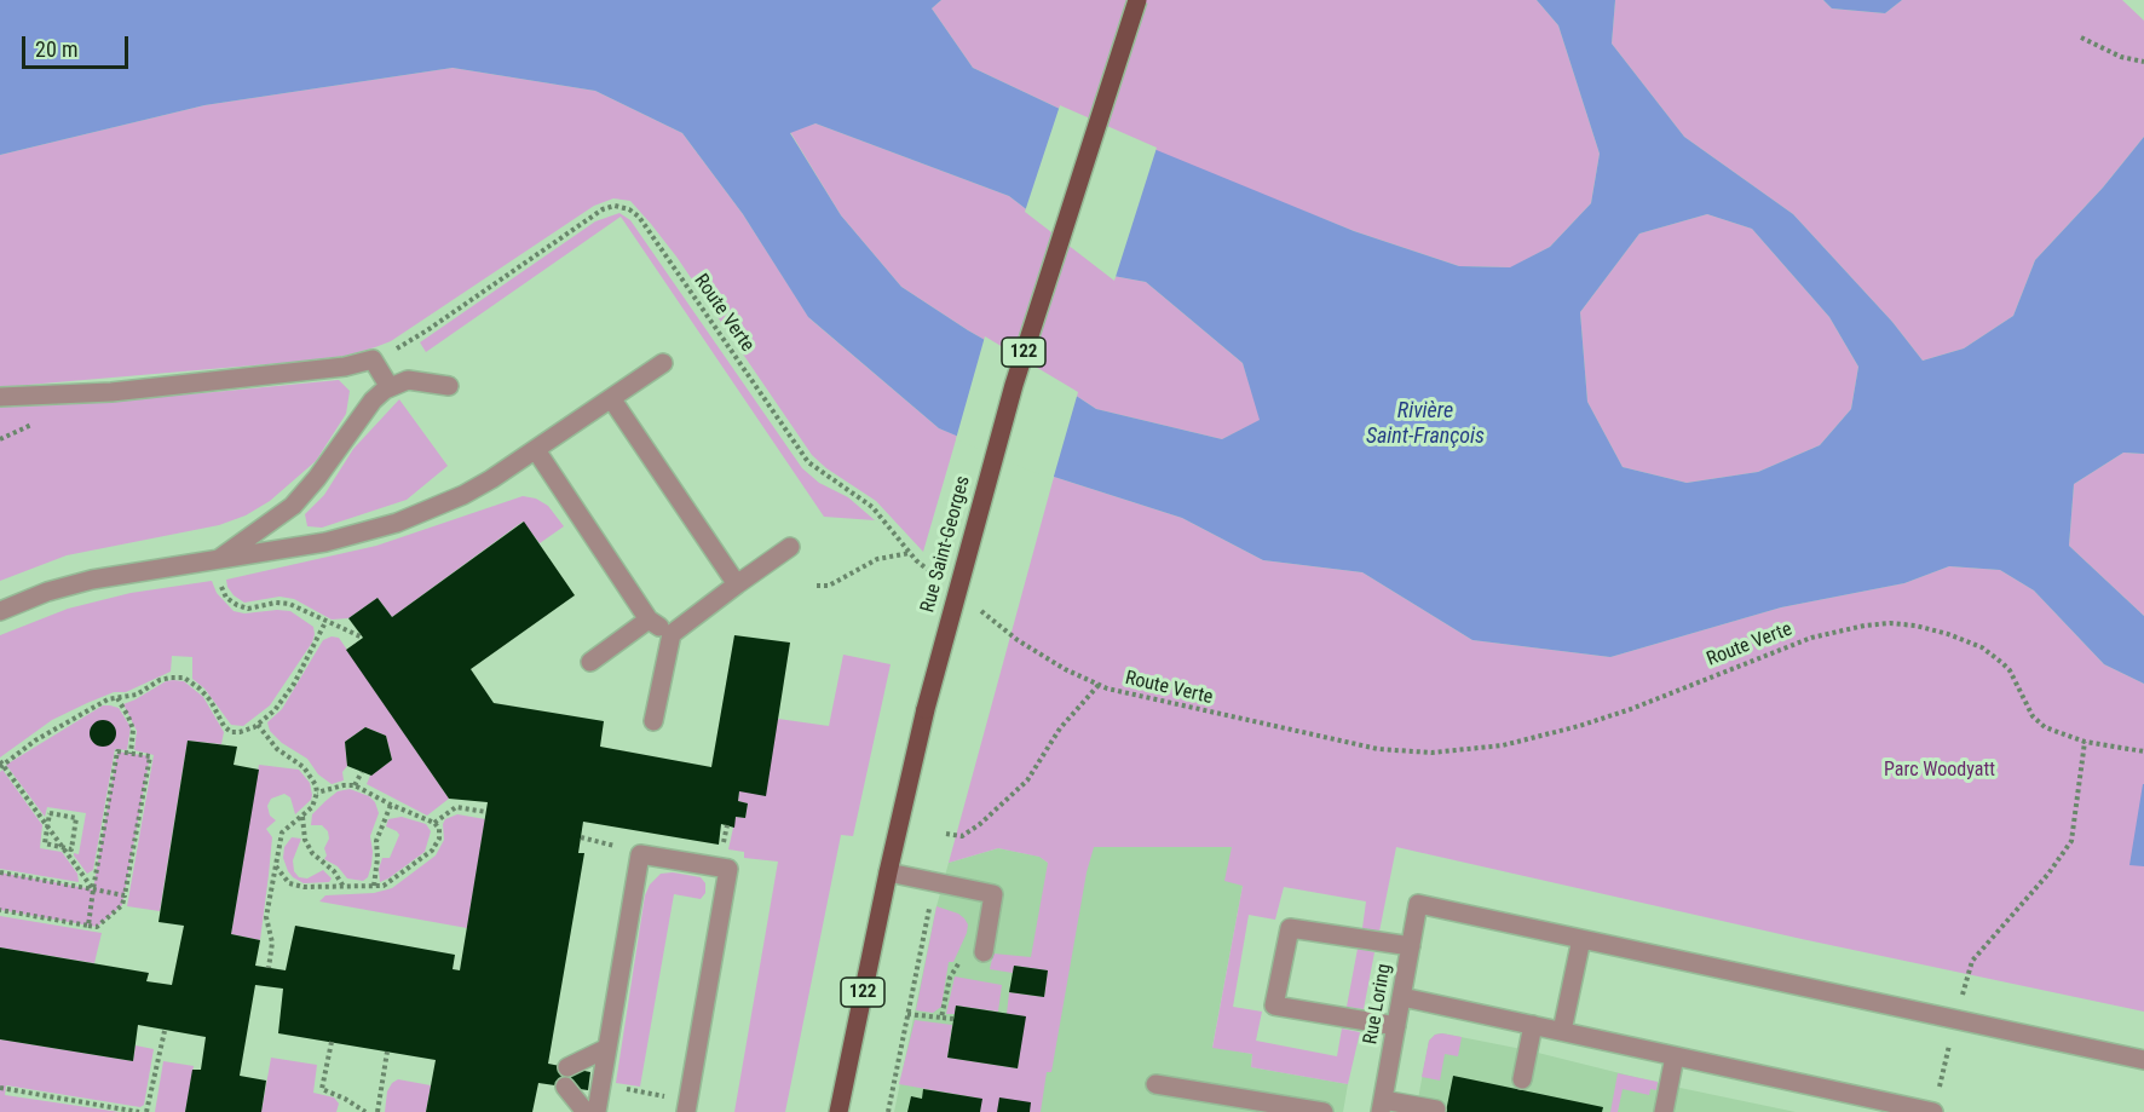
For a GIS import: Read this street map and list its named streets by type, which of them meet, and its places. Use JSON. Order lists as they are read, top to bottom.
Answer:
{
  "streets": {
    "main road": ["122", "Rue Saint-Georges"],
    "street": ["Rue Loring"],
    "path": ["Route Verte"]
  },
  "water": ["Rivière Saint-François"],
  "parks": ["Parc Woodyatt"],
  "scale_bar": "20 m"
}
